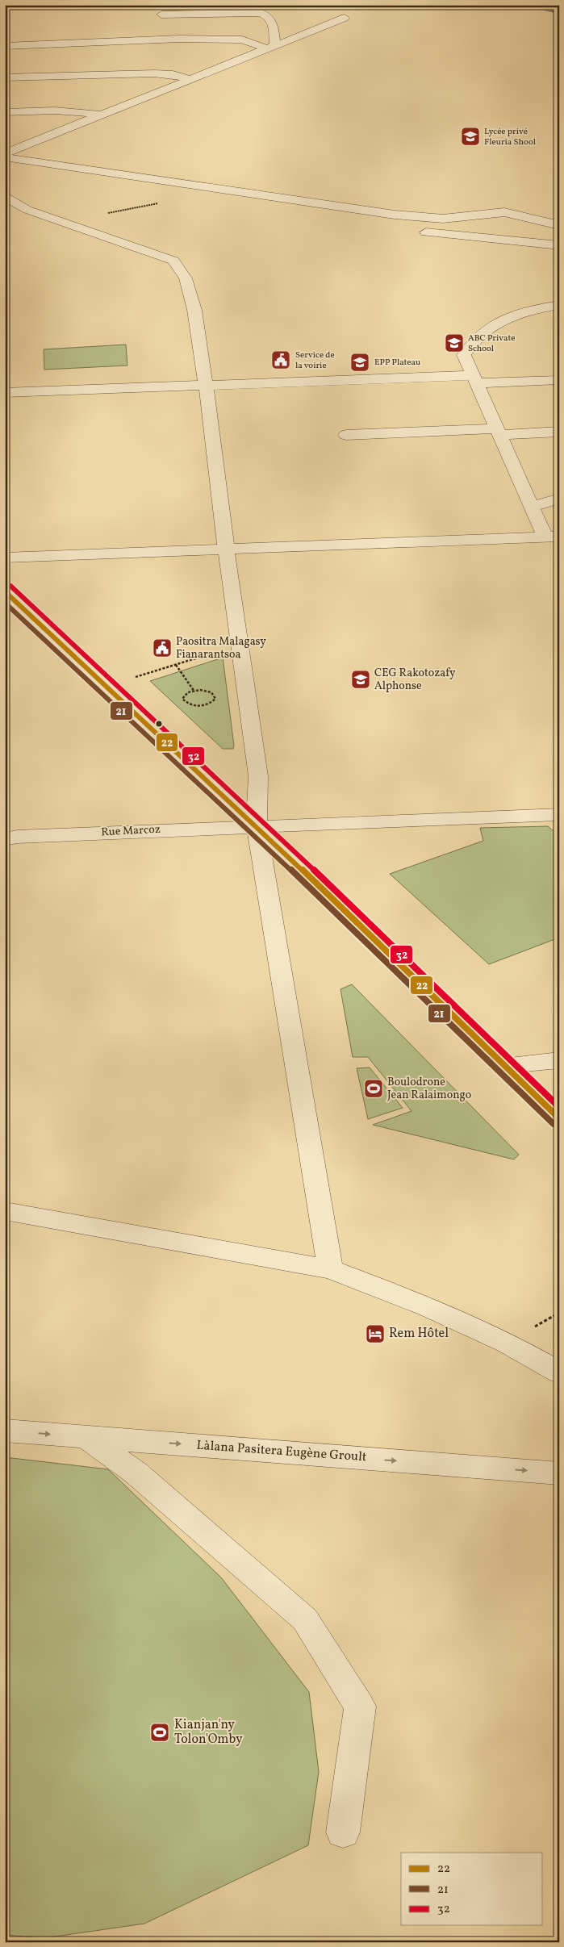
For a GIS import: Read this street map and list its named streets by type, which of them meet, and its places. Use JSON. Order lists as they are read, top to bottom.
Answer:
{
  "streets": {
    "street": ["Rue Marcoz", "Làlana Pasitera Eugène Groult"]
  },
  "places": {
    "school or university": [
      "Lycée privé Fleuria Shool",
      "ABC Private School",
      "EPP Plateau",
      "CEG Rakotozafy Alphonse"
    ],
    "public building": ["Service de la voirie", "Paositra Malagasy Fianarantsoa"],
    "sports": ["Boulodrone Jean Ralaimongo", "Kianjan'ny Tolon'Omby"],
    "hotel": ["Rem Hôtel"]
  },
  "lines": ["transit line 32", "transit line 22", "transit line 21"],
  "legend": ["22", "21", "32"]
}
